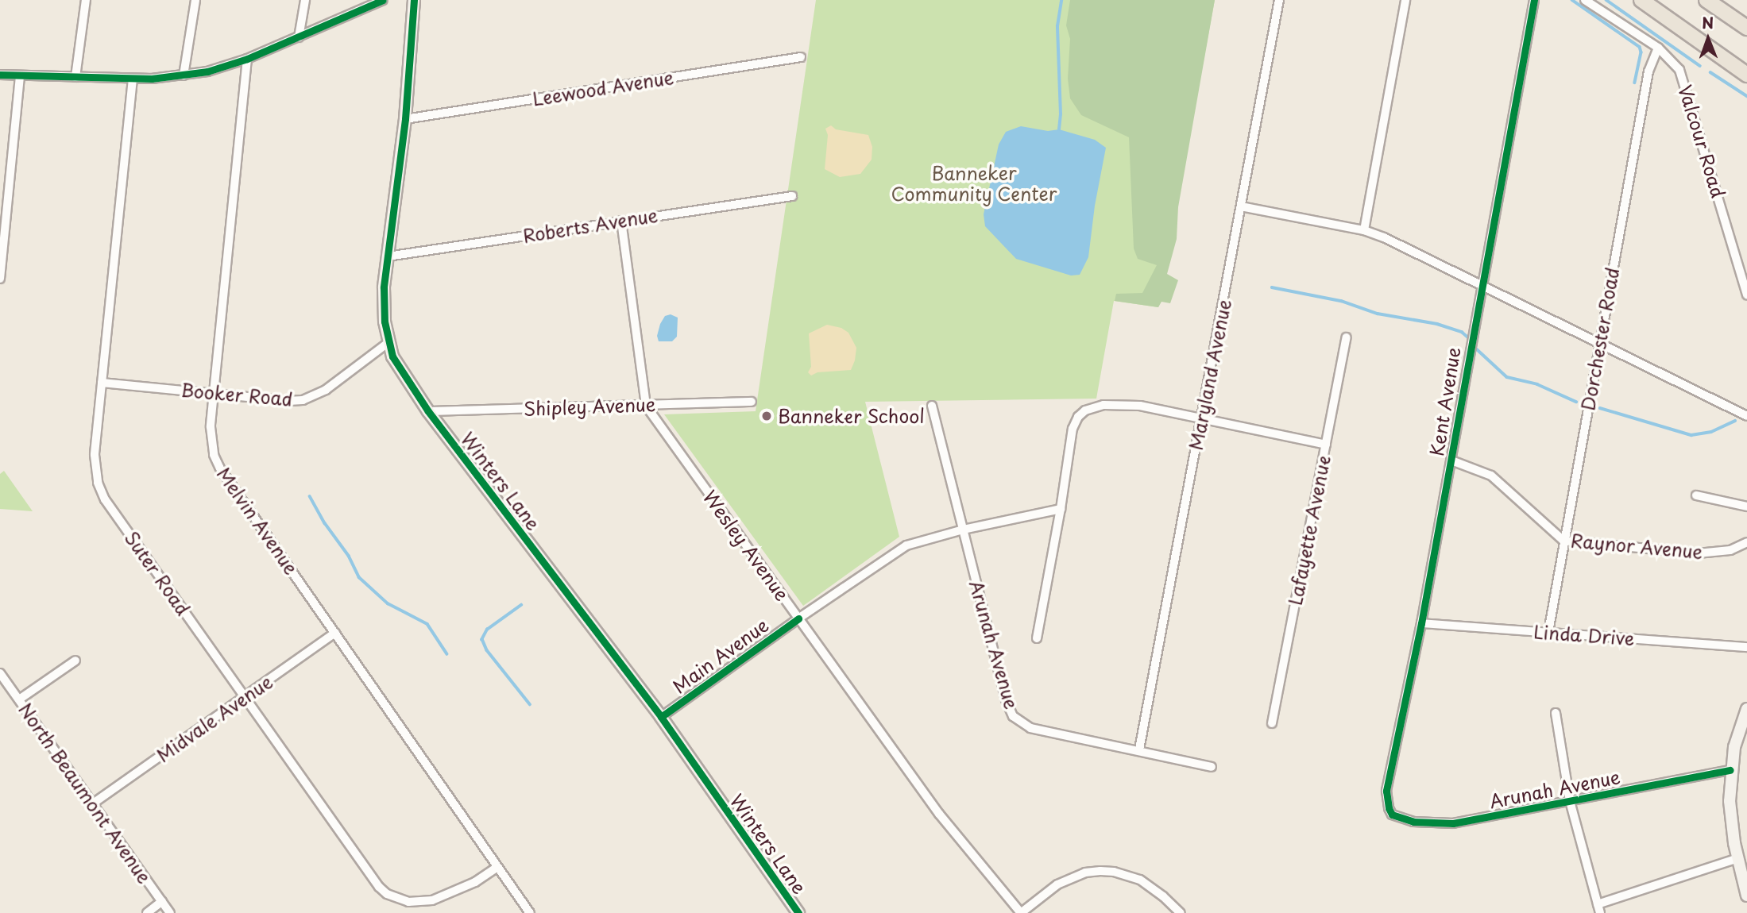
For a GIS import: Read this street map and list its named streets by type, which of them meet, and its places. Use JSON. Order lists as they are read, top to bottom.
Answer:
{
  "streets": {
    "street": [
      "Leewood Avenue",
      "Valcour Road",
      "Roberts Avenue",
      "Dorchester Road",
      "Maryland Avenue",
      "Booker Road",
      "Kent Avenue",
      "Shipley Avenue",
      "Winters Lane",
      "Melvin Avenue",
      "Lafayette Avenue",
      "Wesley Avenue",
      "Raynor Avenue",
      "Suter Road",
      "Linda Drive",
      "Arunah Avenue",
      "Main Avenue",
      "Midvale Avenue",
      "North Beaumont Avenue"
    ]
  },
  "crossings": [
    ["Leewood Avenue", "Winters Lane"],
    ["Valcour Road", "Dorchester Road"],
    ["Roberts Avenue", "Winters Lane"],
    ["Roberts Avenue", "Wesley Avenue"],
    ["Dorchester Road", "Raynor Avenue"],
    ["Dorchester Road", "Linda Drive"],
    ["Maryland Avenue", "Arunah Avenue"],
    ["Booker Road", "Winters Lane"],
    ["Booker Road", "Melvin Avenue"],
    ["Booker Road", "Suter Road"],
    ["Kent Avenue", "Raynor Avenue"],
    ["Kent Avenue", "Linda Drive"],
    ["Kent Avenue", "Arunah Avenue"],
    ["Shipley Avenue", "Winters Lane"],
    ["Shipley Avenue", "Wesley Avenue"],
    ["Winters Lane", "Main Avenue"],
    ["Melvin Avenue", "Suter Road"],
    ["Melvin Avenue", "Midvale Avenue"],
    ["Wesley Avenue", "Main Avenue"],
    ["Suter Road", "Midvale Avenue"],
    ["Arunah Avenue", "Main Avenue"],
    ["Midvale Avenue", "North Beaumont Avenue"]
  ],
  "parks": ["Banneker Community Center"],
  "places": ["Banneker School"],
  "north": "top"
}
